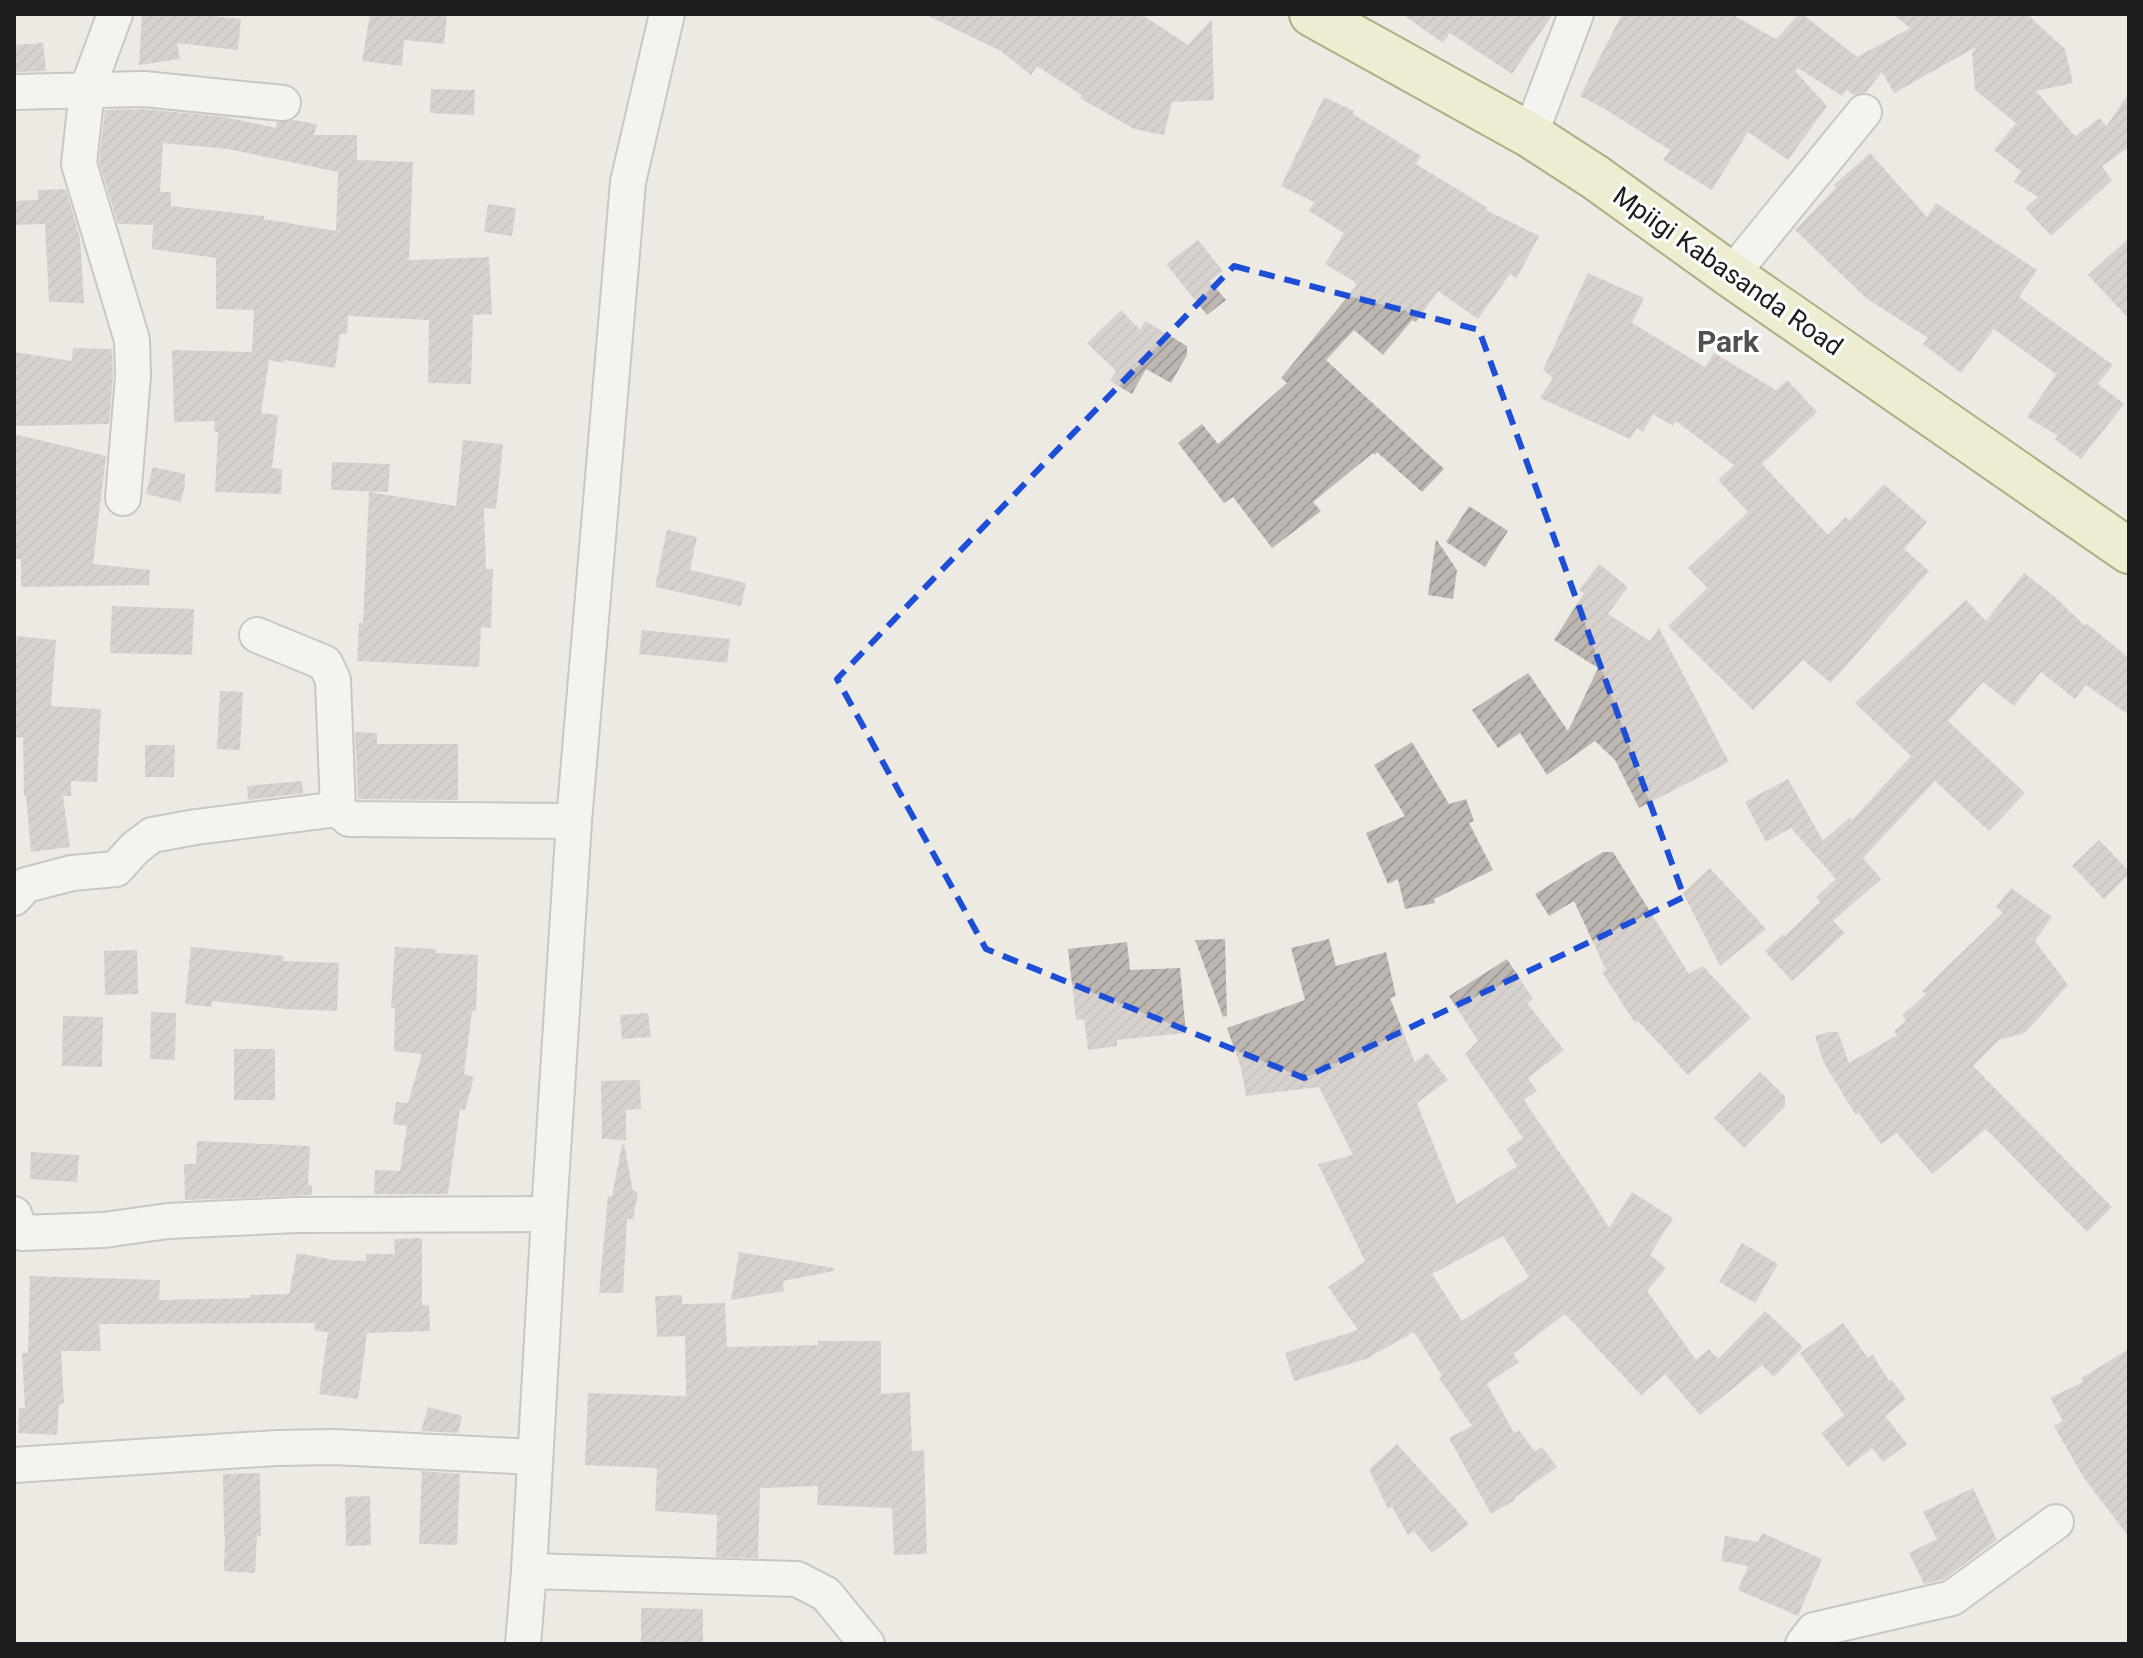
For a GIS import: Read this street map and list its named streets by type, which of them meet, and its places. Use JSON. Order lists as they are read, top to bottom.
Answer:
{
  "streets": {
    "main road": ["Mpiigi Kabasanda Road"]
  },
  "districts": ["Park"]
}
